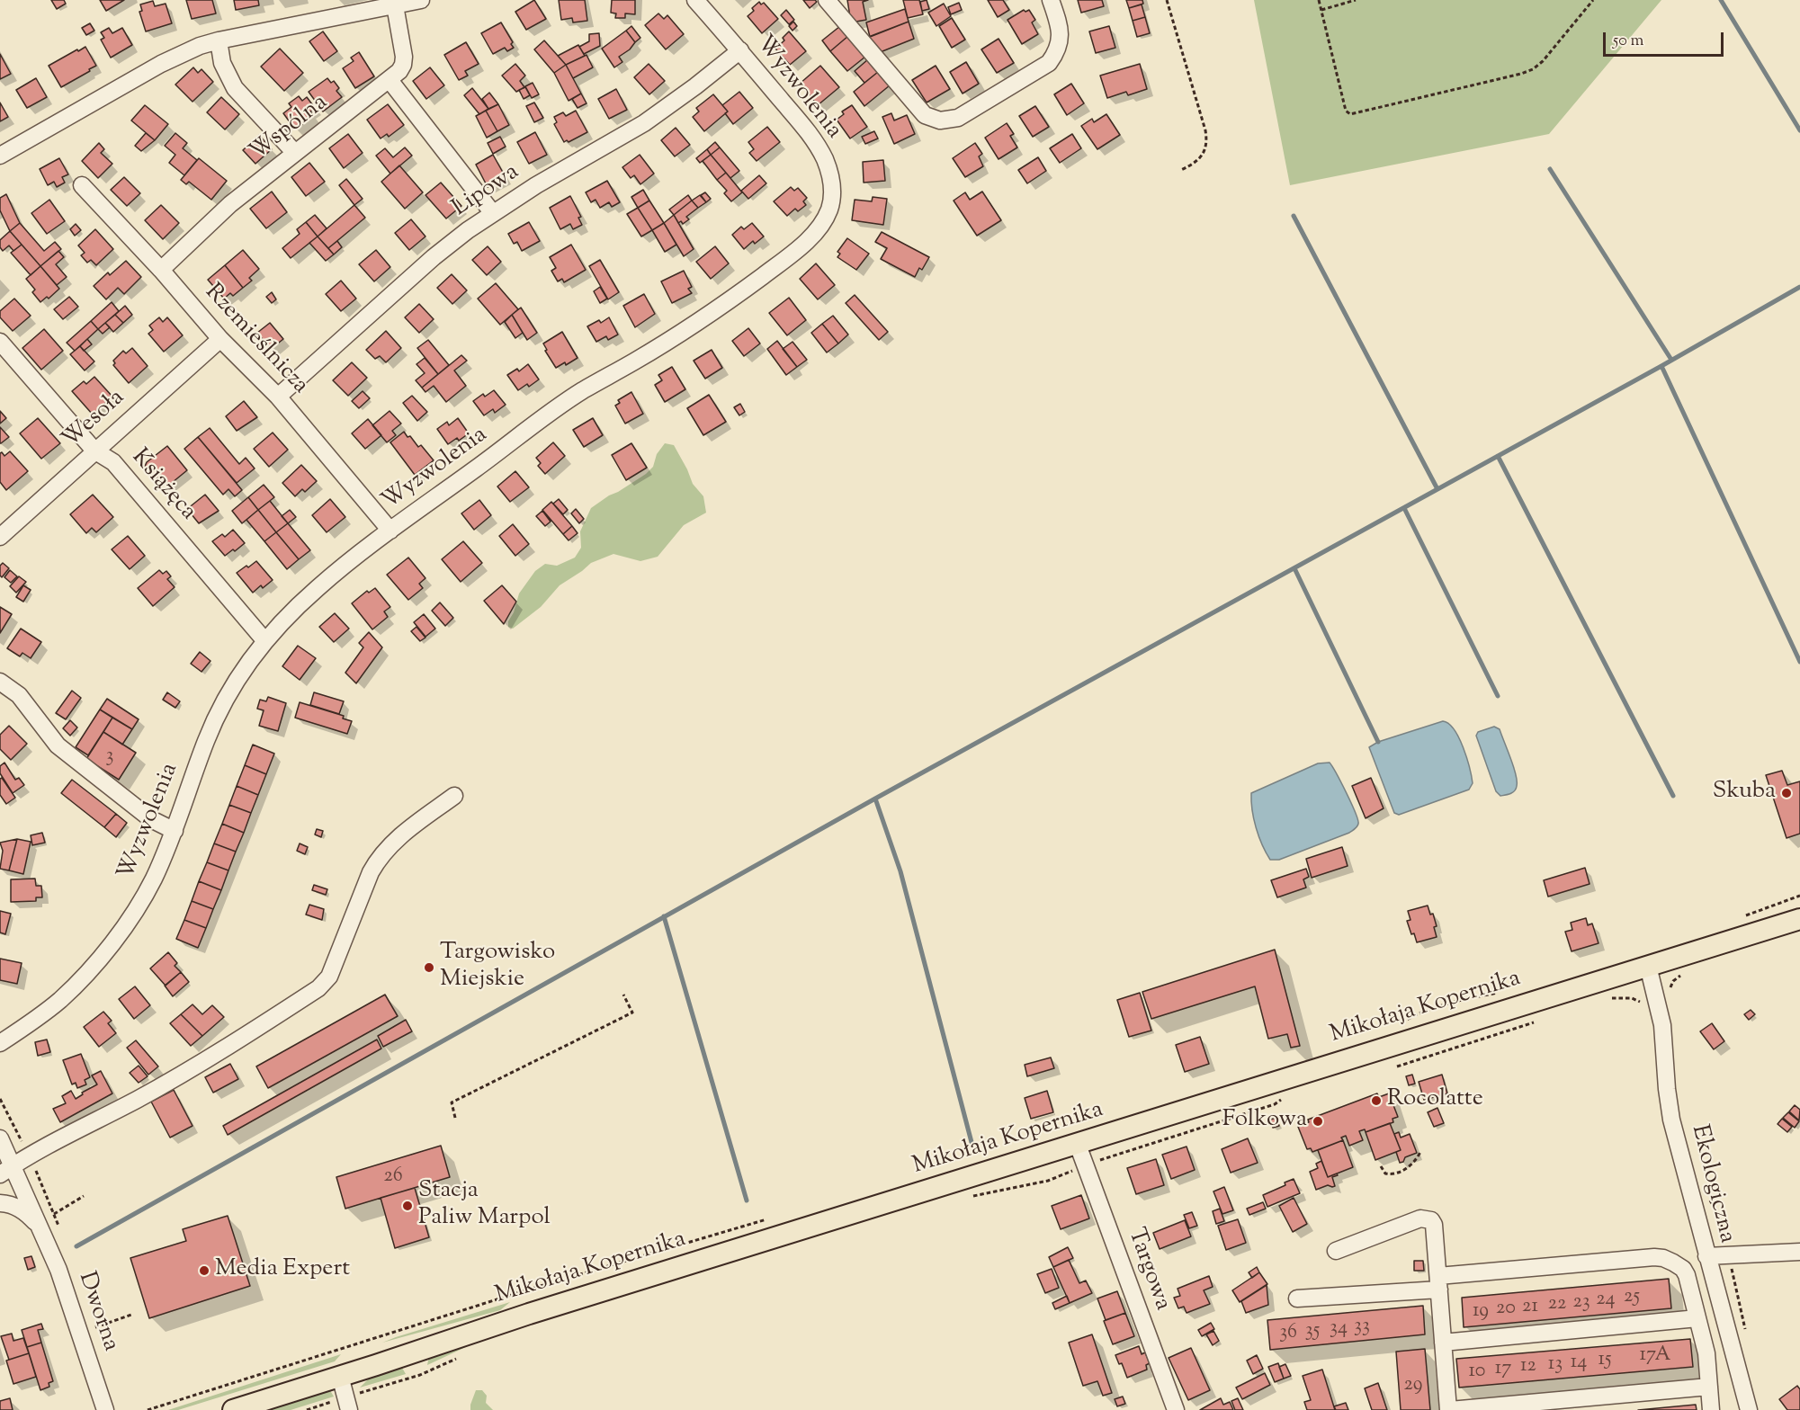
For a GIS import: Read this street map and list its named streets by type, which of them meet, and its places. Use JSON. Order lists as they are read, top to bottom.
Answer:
{
  "streets": {
    "main road": ["Mikołaja Kopernika"],
    "street": [
      "Wyzwolenia",
      "Wspólna",
      "Lipowa",
      "Rzemieślnicza",
      "Wesoła",
      "Książęca",
      "Ekologiczna",
      "Targowa",
      "Dworna"
    ]
  },
  "crossings": [
    ["Wyzwolenia", "Lipowa"],
    ["Wyzwolenia", "Rzemieślnicza"],
    ["Wyzwolenia", "Książęca"],
    ["Wspólna", "Rzemieślnicza"],
    ["Lipowa", "Rzemieślnicza"],
    ["Rzemieślnicza", "Wesoła"],
    ["Wesoła", "Książęca"],
    ["Mikołaja Kopernika", "Ekologiczna"],
    ["Mikołaja Kopernika", "Targowa"]
  ],
  "places": [
    "Skuba",
    "Targowisko Miejskie",
    "Rocolatte",
    "Folkowa",
    "Stacja Paliw Marpol",
    "Media Expert"
  ],
  "house_numbers": [
    "3",
    "26",
    "25",
    "24",
    "23",
    "22",
    "21",
    "20",
    "19",
    "33",
    "34",
    "35",
    "36",
    "17A",
    "15",
    "14",
    "13",
    "12",
    "17",
    "10",
    "29"
  ],
  "scale_bar": "50 m"
}
